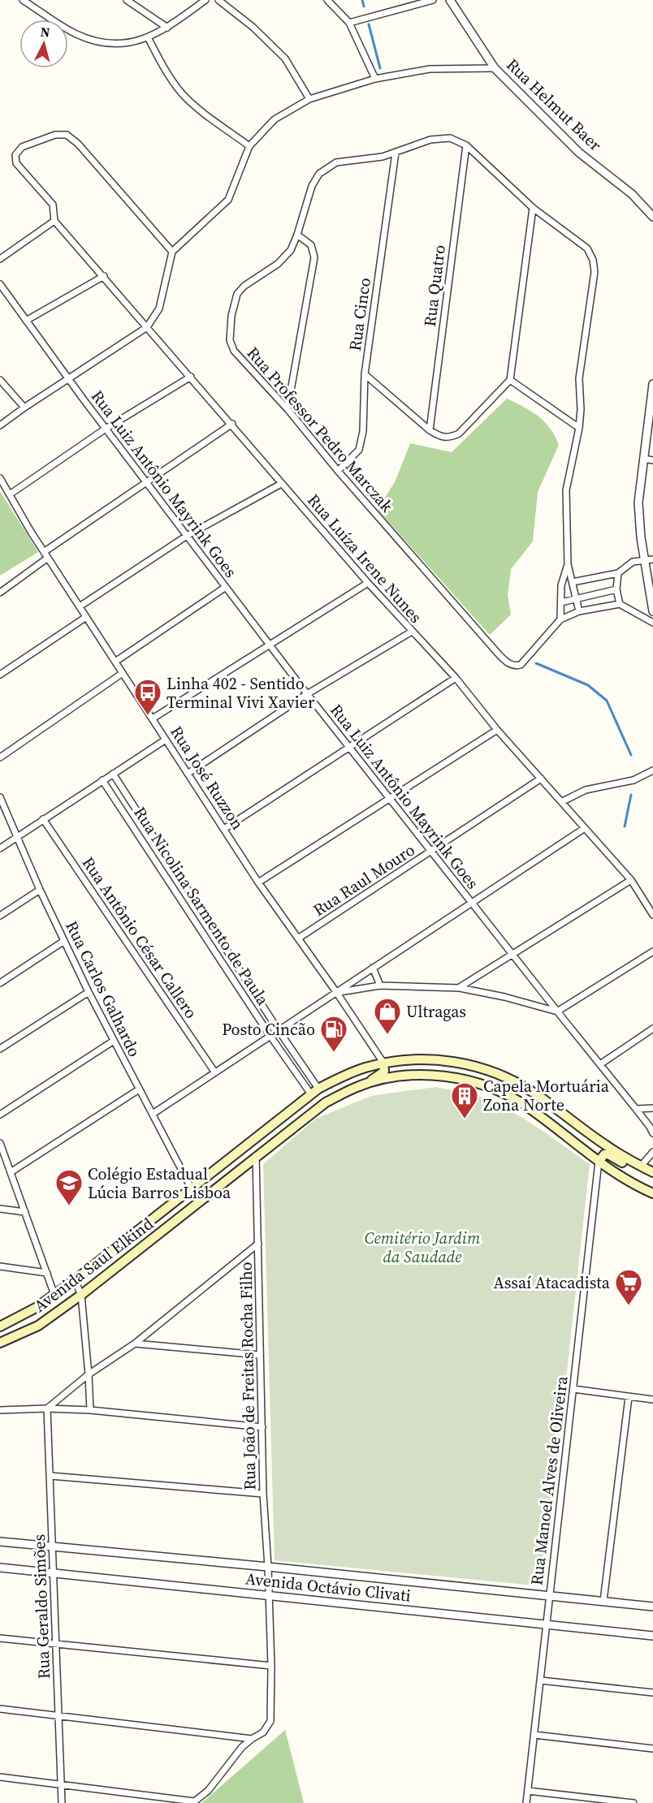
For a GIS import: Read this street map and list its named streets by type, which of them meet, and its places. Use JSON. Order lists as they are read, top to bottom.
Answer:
{
  "streets": {
    "main road": ["Avenida Saul Elkind"],
    "street": [
      "Rua Helmut Baer",
      "Rua Quatro",
      "Rua Cinco",
      "Rua Professor Pedro Marczak",
      "Rua Luiz Antônio Mayrink Goes",
      "Rua Luíza Irene Nunes",
      "Rua José Ruzzon",
      "Rua Raul Mouro",
      "Rua Nicolina Sarmento de Paula",
      "Rua Antônio César Callero",
      "Rua Carlos Galhardo",
      "Rua João de Freitas Rocha Filho",
      "Rua Manoel Alves de Oliveira",
      "Avenida Octávio Clivati",
      "Rua Geraldo Simões"
    ]
  },
  "crossings": [
    ["Rua Quatro", "Rua Professor Pedro Marczak"],
    ["Rua Cinco", "Rua Professor Pedro Marczak"],
    ["Rua Luiz Antônio Mayrink Goes", "Rua Raul Mouro"],
    ["Rua Luíza Irene Nunes", "Rua Raul Mouro"],
    ["Rua José Ruzzon", "Rua Raul Mouro"],
    ["Rua José Ruzzon", "Avenida Saul Elkind"],
    ["Rua Nicolina Sarmento de Paula", "Avenida Saul Elkind"],
    ["Rua Carlos Galhardo", "Avenida Saul Elkind"],
    ["Avenida Saul Elkind", "Rua João de Freitas Rocha Filho"],
    ["Avenida Saul Elkind", "Rua Manoel Alves de Oliveira"],
    ["Rua João de Freitas Rocha Filho", "Avenida Octávio Clivati"],
    ["Rua Manoel Alves de Oliveira", "Avenida Octávio Clivati"],
    ["Avenida Octávio Clivati", "Rua Geraldo Simões"]
  ],
  "parks": ["Cemitério Jardim da Saudade"],
  "places": {
    "bus stop": ["Linha 402 - Sentido Terminal Vivi Xavier"],
    "shop": ["Ultragas"],
    "fuel station": ["Posto Cincão"],
    "building": ["Capela Mortuária Zona Norte"],
    "school or university": ["Colégio Estadual Lúcia Barros Lisboa"],
    "supermarket": ["Assaí Atacadista"]
  },
  "north": "top"
}
